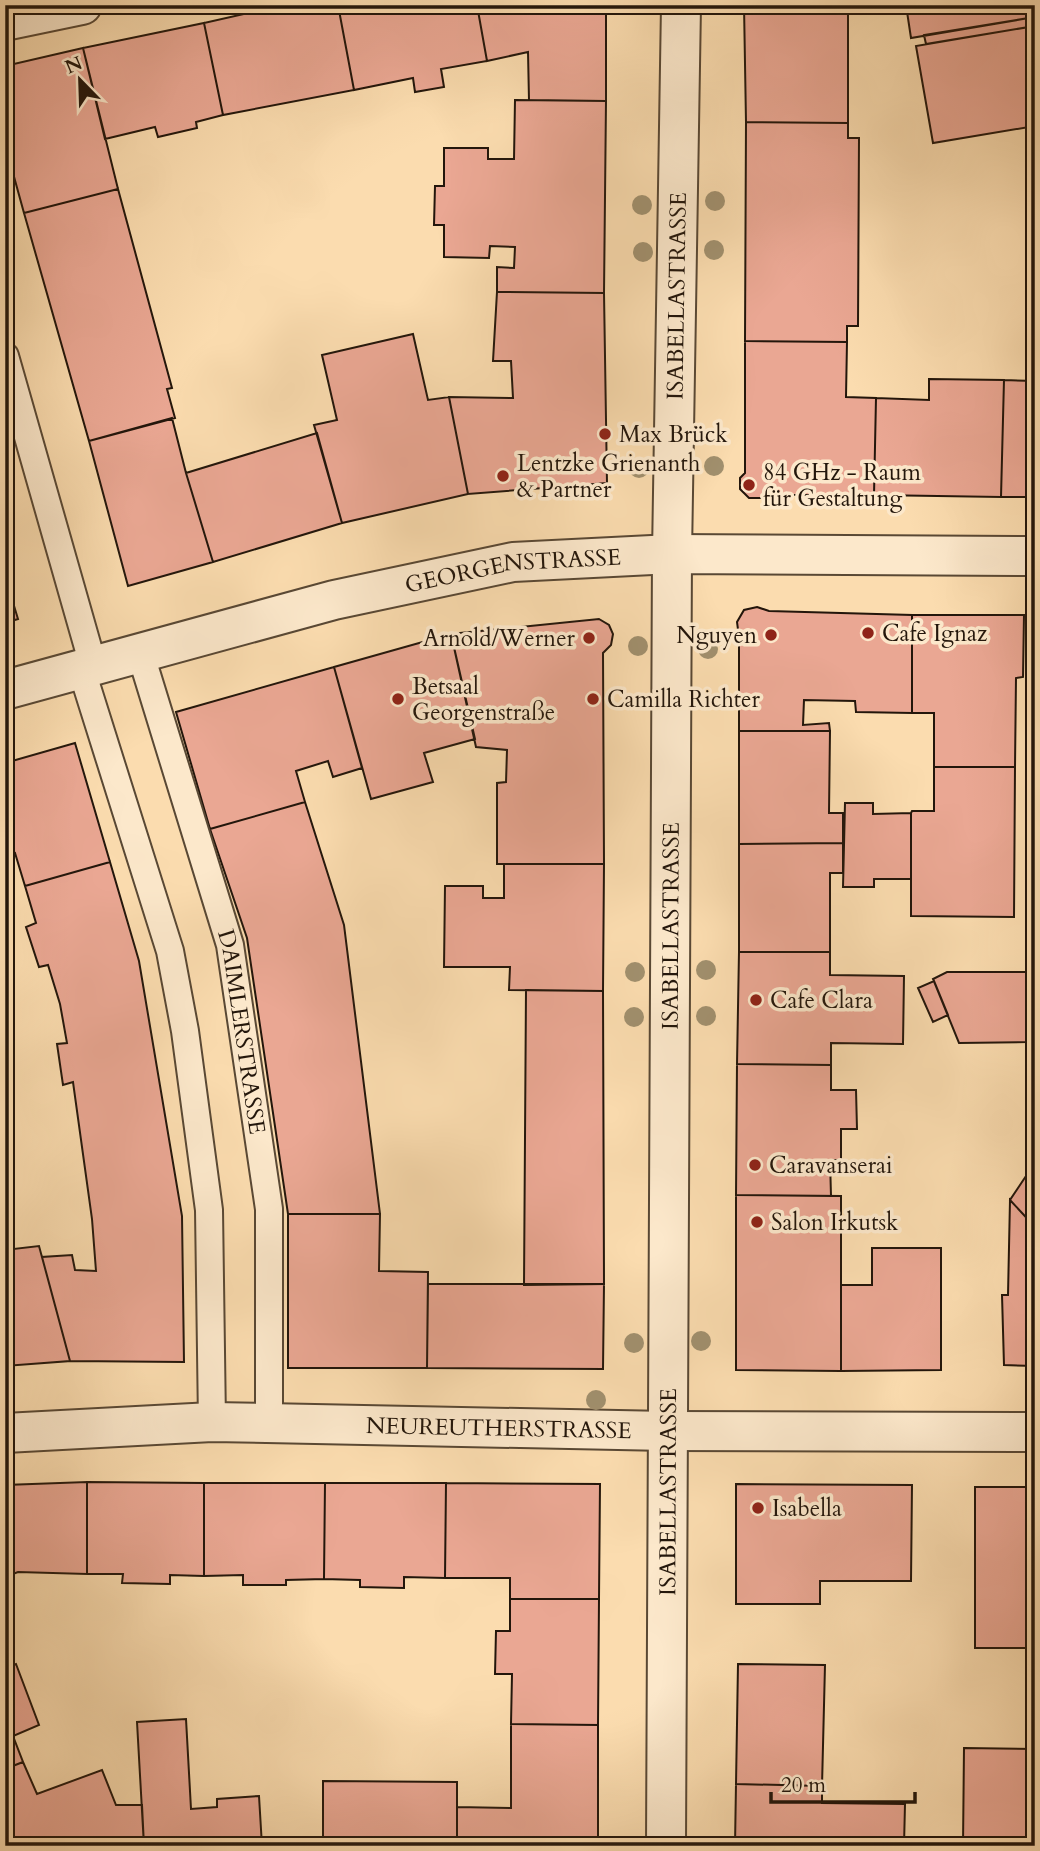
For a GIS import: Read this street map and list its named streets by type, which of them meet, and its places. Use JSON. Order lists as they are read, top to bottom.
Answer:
{
  "streets": {
    "street": ["ISABELLASTRASSE", "GEORGENSTRASSE", "NEUREUTHERSTRASSE"],
    "lane": ["DAIMLERSTRASSE"]
  },
  "crossings": [
    ["ISABELLASTRASSE", "GEORGENSTRASSE"],
    ["ISABELLASTRASSE", "NEUREUTHERSTRASSE"],
    ["GEORGENSTRASSE", "DAIMLERSTRASSE"],
    ["DAIMLERSTRASSE", "NEUREUTHERSTRASSE"]
  ],
  "places": [
    "Max Brück",
    "Lentzke Grienanth & Partner",
    "84 GHz - Raum für Gestaltung",
    "Cafe Ignaz",
    "Nguyen",
    "Arnold/Werner",
    "Betsaal Georgenstraße",
    "Camilla Richter",
    "Cafe Clara",
    "Caravanserai",
    "Salon Irkutsk",
    "Isabella"
  ],
  "scale_bar": "20 m",
  "north": "top left"
}
